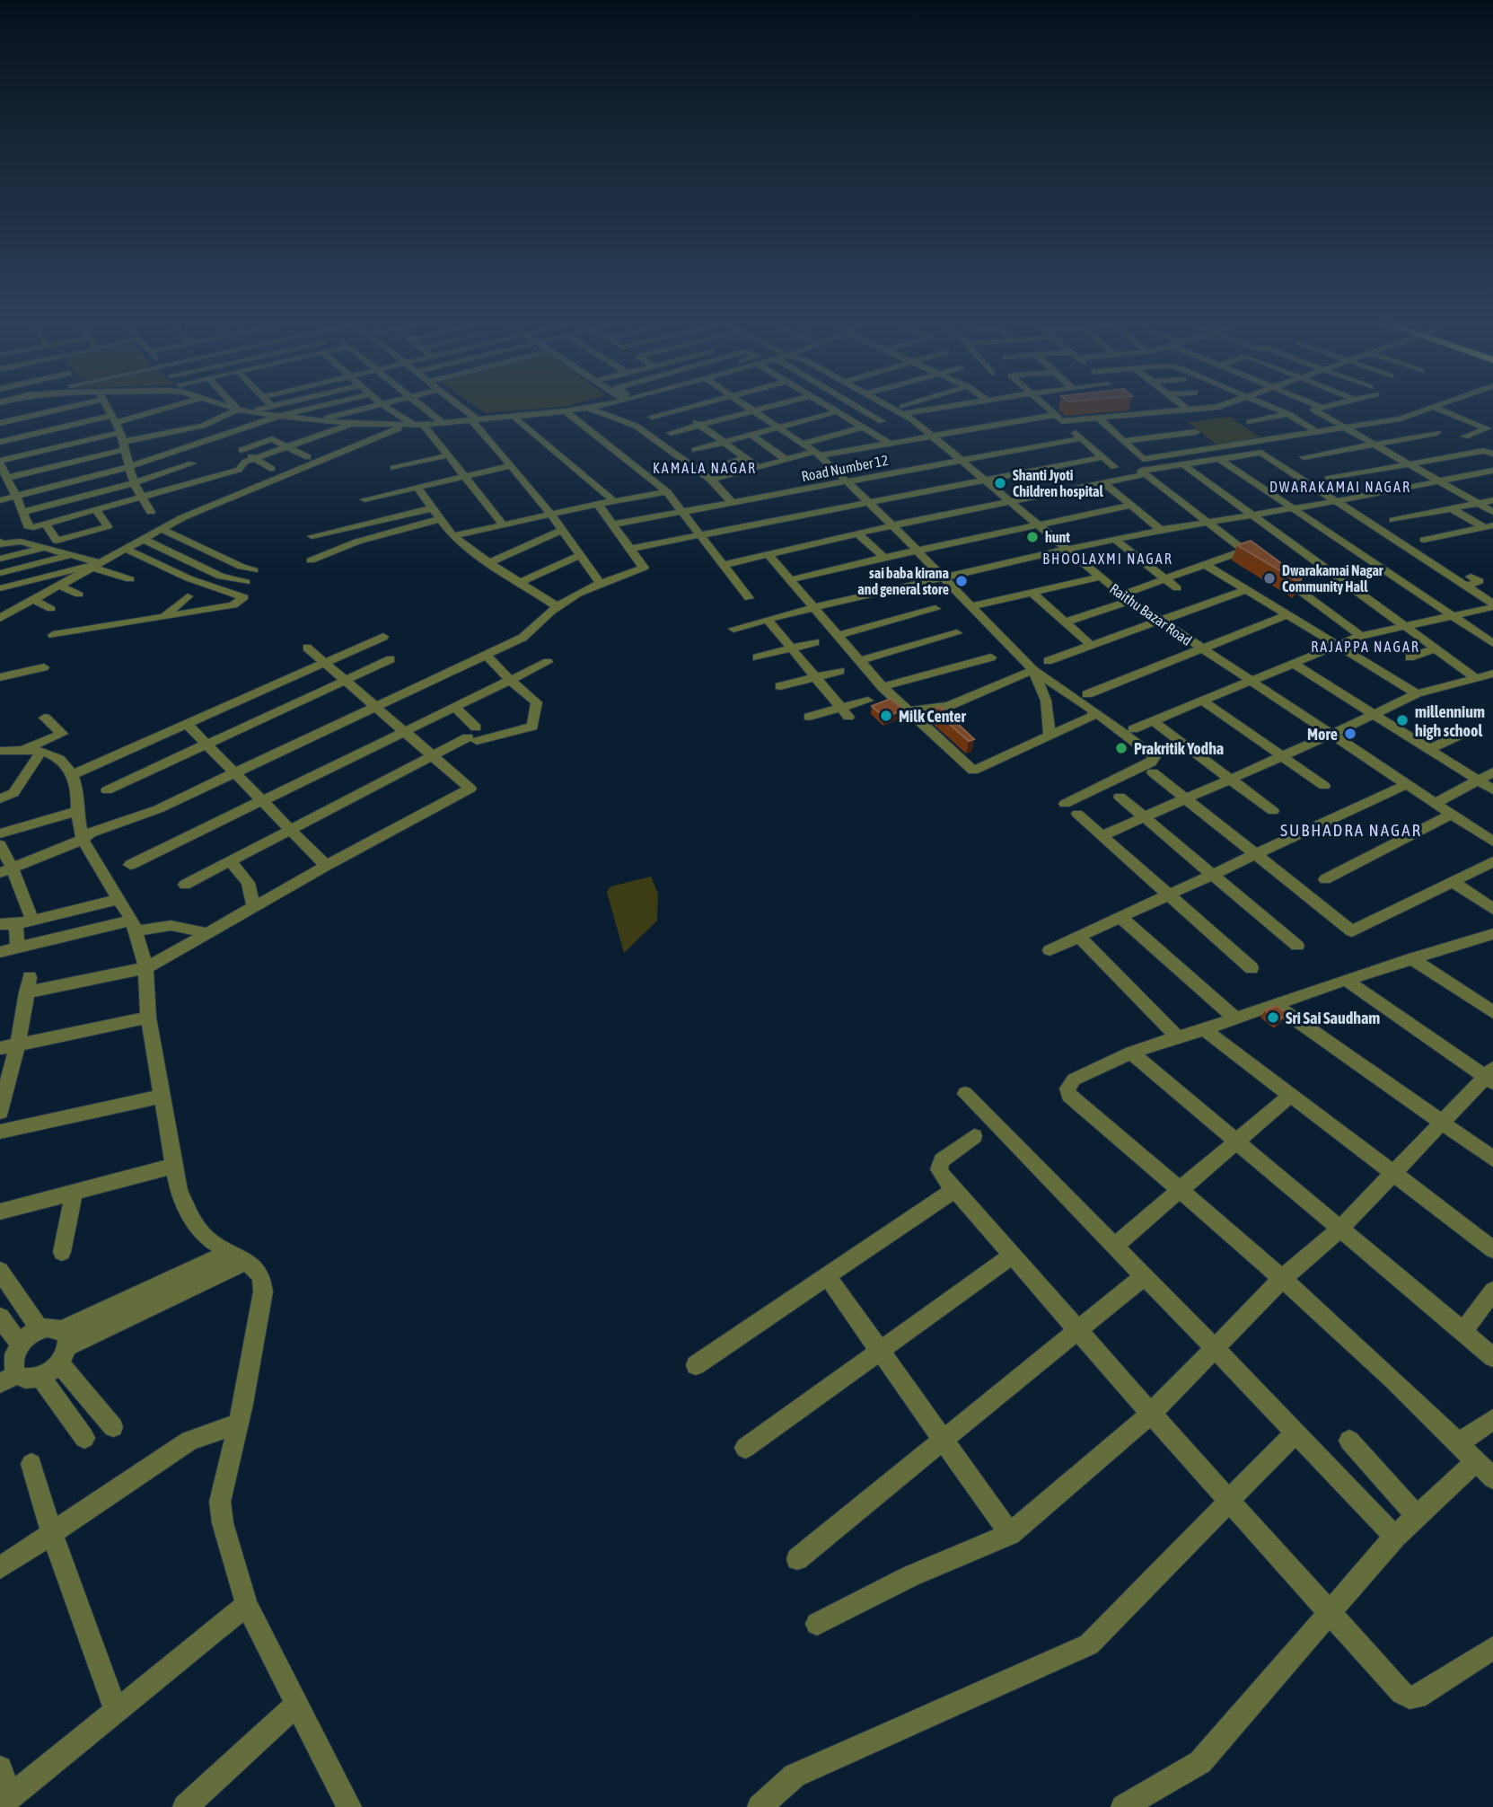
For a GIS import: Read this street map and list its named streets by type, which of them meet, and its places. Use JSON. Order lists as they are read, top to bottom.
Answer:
{
  "streets": {
    "street": ["Road Number 12", "Raithu Bazar Road"]
  },
  "crossings": [
    ["Road Number 12", "Raithu Bazar Road"]
  ],
  "districts": [
    "KAMALA NAGAR",
    "DWARAKAMAI NAGAR",
    "BHOOLAXMI NAGAR",
    "RAJAPPA NAGAR",
    "SUBHADRA NAGAR"
  ],
  "places": [
    "Shanti Jyoti Children hospital",
    "hunt",
    "Dwarakamai Nagar Community Hall",
    "sai baba kirana and general store",
    "Milk Center",
    "millennium high school",
    "More",
    "Prakritik Yodha",
    "Sri Sai Saudham"
  ]
}
